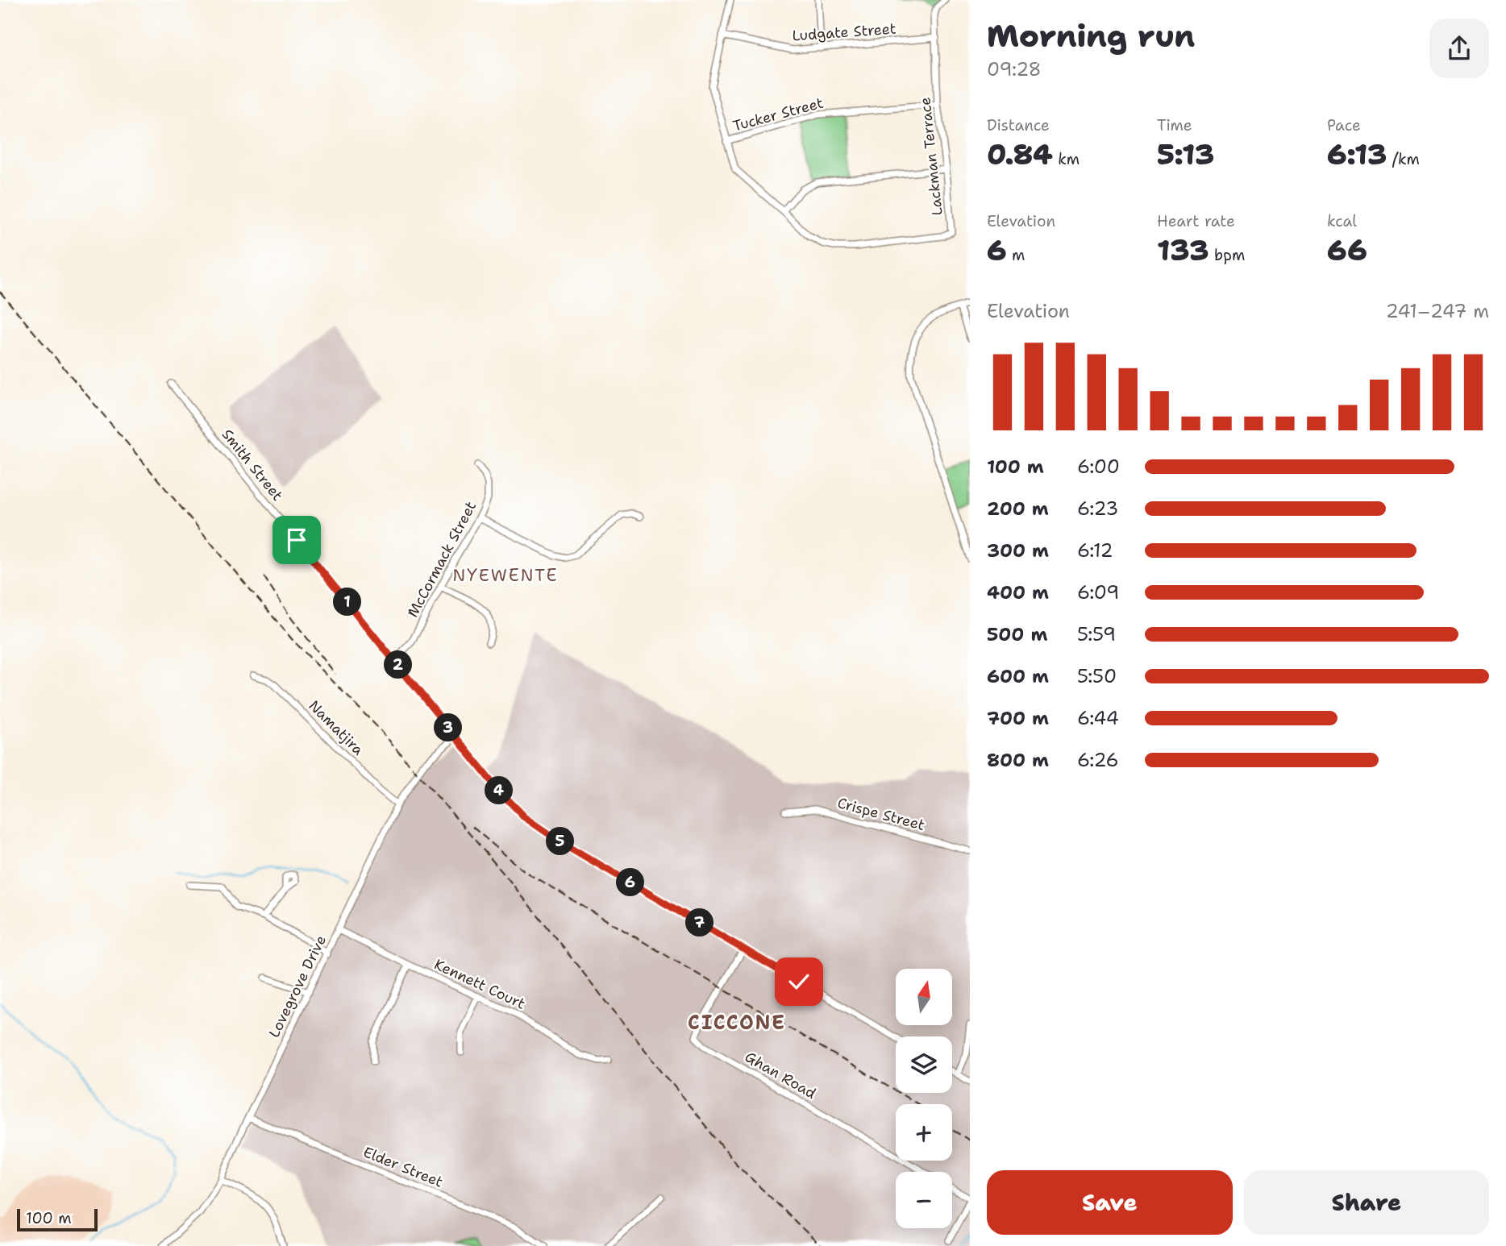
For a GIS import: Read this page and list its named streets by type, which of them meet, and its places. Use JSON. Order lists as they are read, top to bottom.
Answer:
{
  "streets": {
    "street": [
      "Ludgate Street",
      "Tucker Street",
      "Lackman Terrace",
      "Smith Street",
      "McCormack Street",
      "Namatjira",
      "Crispe Street",
      "Kennett Court",
      "Lovegrove Drive",
      "Ghan Road",
      "Elder Street"
    ]
  },
  "crossings": [
    ["Ludgate Street", "Lackman Terrace"],
    ["Tucker Street", "Lackman Terrace"],
    ["Smith Street", "McCormack Street"],
    ["Smith Street", "Lovegrove Drive"],
    ["Smith Street", "Ghan Road"],
    ["Namatjira", "Lovegrove Drive"],
    ["Kennett Court", "Lovegrove Drive"],
    ["Lovegrove Drive", "Elder Street"]
  ],
  "districts": ["NYEWENTE", "CICCONE"],
  "scale_bar": "100 m",
  "north": "top",
  "page": {
    "heading": ["Morning run", "09:28"],
    "stats": [
      ["Distance", "0.84 km"],
      ["Time", "5:13"],
      ["Pace", "6:13 /km"],
      ["Elevation", "6 m"],
      ["Heart rate", "133 bpm"],
      ["kcal", "66"]
    ],
    "chart": ["Elevation", "241–247 m"],
    "list": [
      {
        "name": "100 m",
        "note": "6:00"
      },
      {
        "name": "200 m",
        "note": "6:23"
      },
      {
        "name": "300 m",
        "note": "6:12"
      },
      {
        "name": "400 m",
        "note": "6:09"
      },
      {
        "name": "500 m",
        "note": "5:59"
      },
      {
        "name": "600 m",
        "note": "5:50"
      },
      {
        "name": "700 m",
        "note": "6:44"
      },
      {
        "name": "800 m",
        "note": "6:26"
      }
    ],
    "pins": [
      "1",
      "2",
      "3",
      "4",
      "5",
      "6",
      "7"
    ],
    "map_buttons": ["+", "−"],
    "buttons": ["Save", "Share"],
    "scale": "100 m"
  }
}
